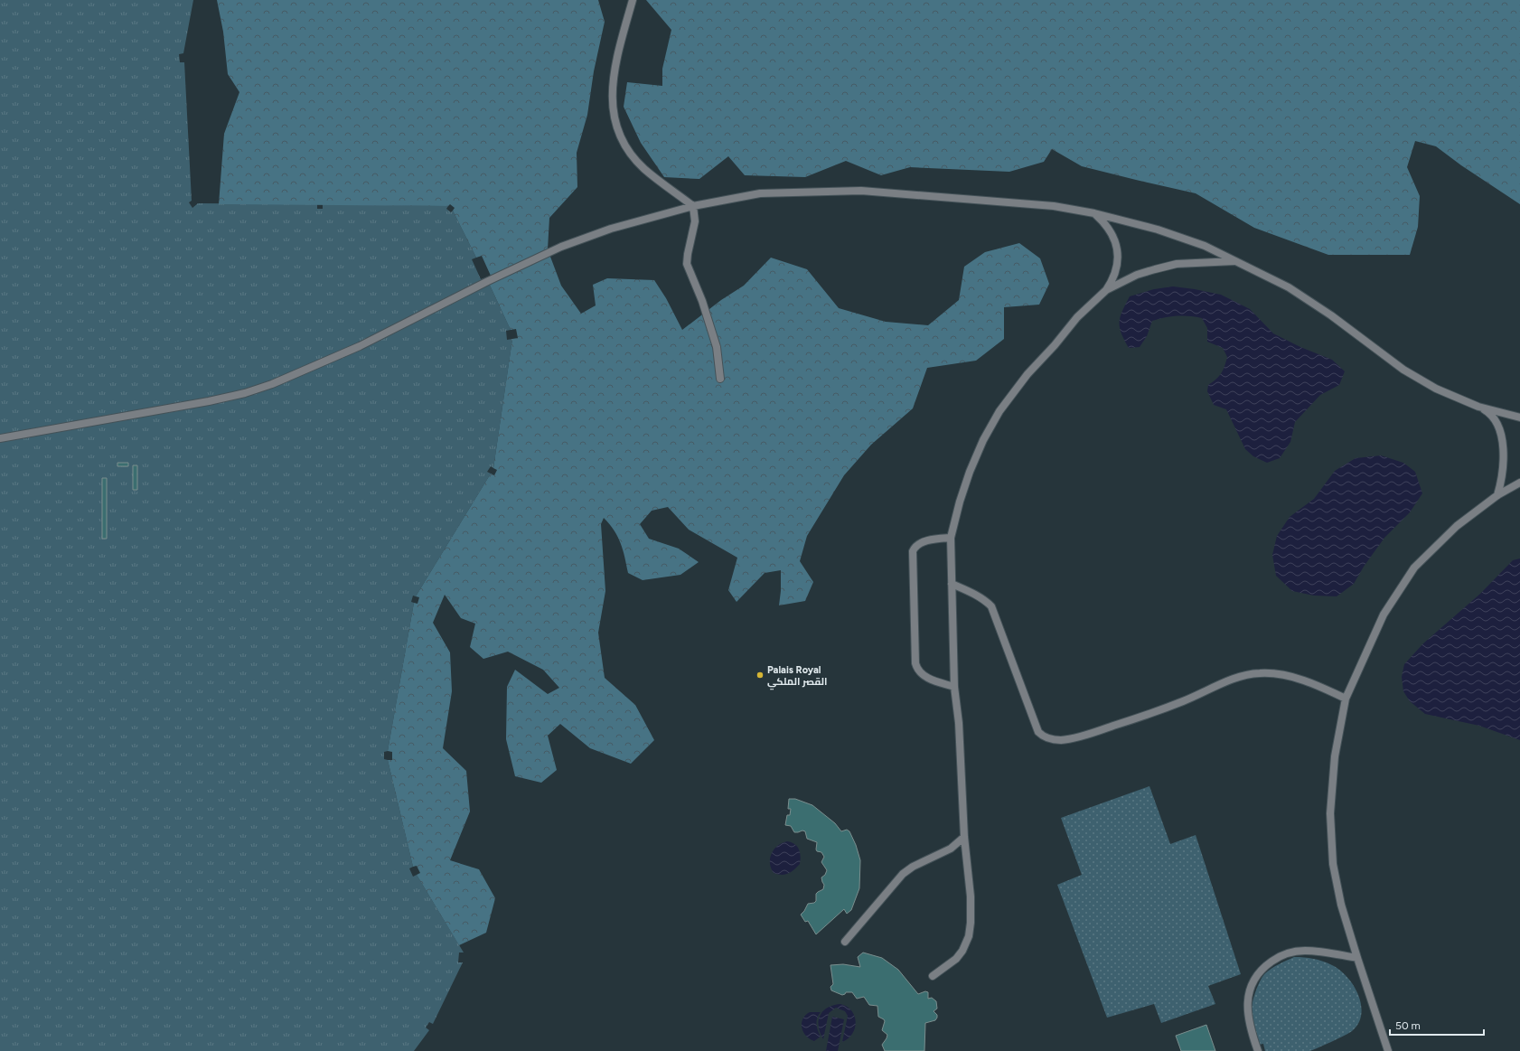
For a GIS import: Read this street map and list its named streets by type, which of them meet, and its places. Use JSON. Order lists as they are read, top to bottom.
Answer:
{
  "places": ["Palais Royal القصر الملكي"],
  "scale_bar": "50 m"
}
